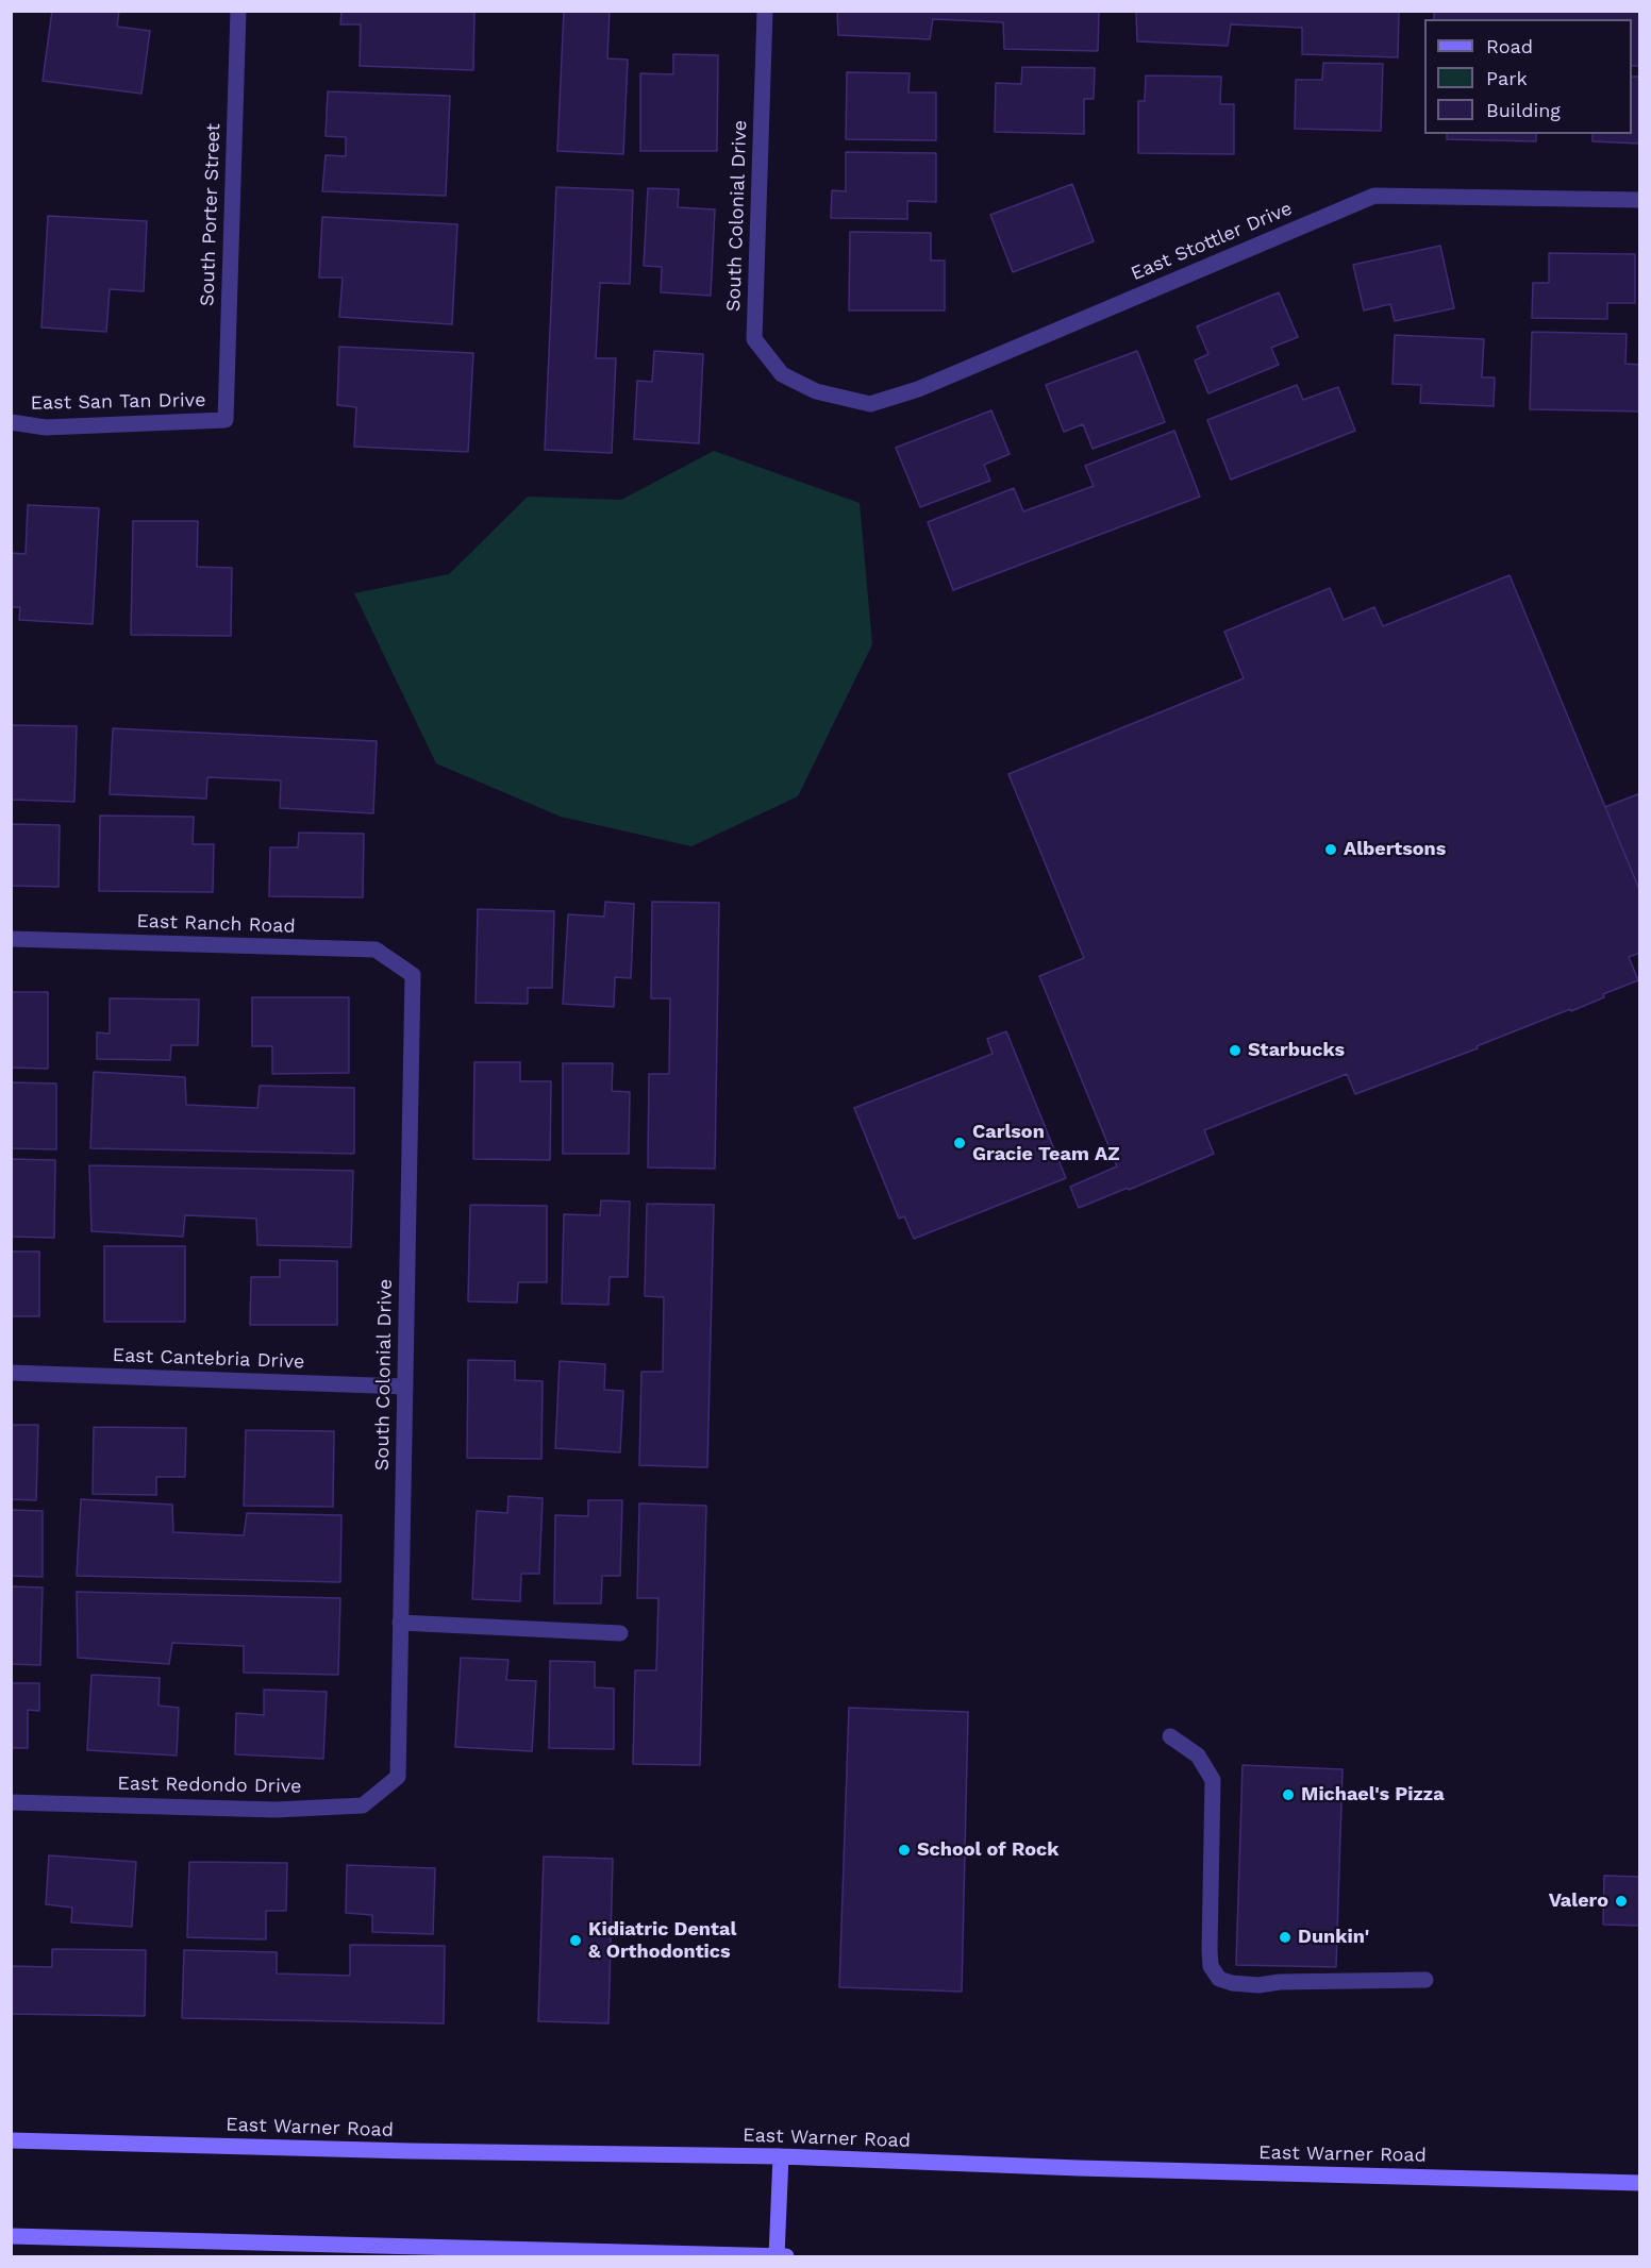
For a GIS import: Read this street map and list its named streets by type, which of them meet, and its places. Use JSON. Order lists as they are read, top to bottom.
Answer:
{
  "streets": {
    "main road": ["East Warner Road"],
    "street": [
      "South Porter Street",
      "South Colonial Drive",
      "East Stottler Drive",
      "East San Tan Drive",
      "East Ranch Road",
      "East Cantebria Drive",
      "East Redondo Drive"
    ]
  },
  "crossings": [
    ["South Porter Street", "East San Tan Drive"],
    ["South Colonial Drive", "East Stottler Drive"],
    ["South Colonial Drive", "East Ranch Road"],
    ["South Colonial Drive", "East Cantebria Drive"],
    ["South Colonial Drive", "East Redondo Drive"]
  ],
  "places": [
    "Albertsons",
    "Starbucks",
    "Carlson Gracie Team AZ",
    "Michael's Pizza",
    "School of Rock",
    "Valero",
    "Dunkin'",
    "Kidiatric Dental & Orthodontics"
  ],
  "legend": ["Road", "Park", "Building"]
}
